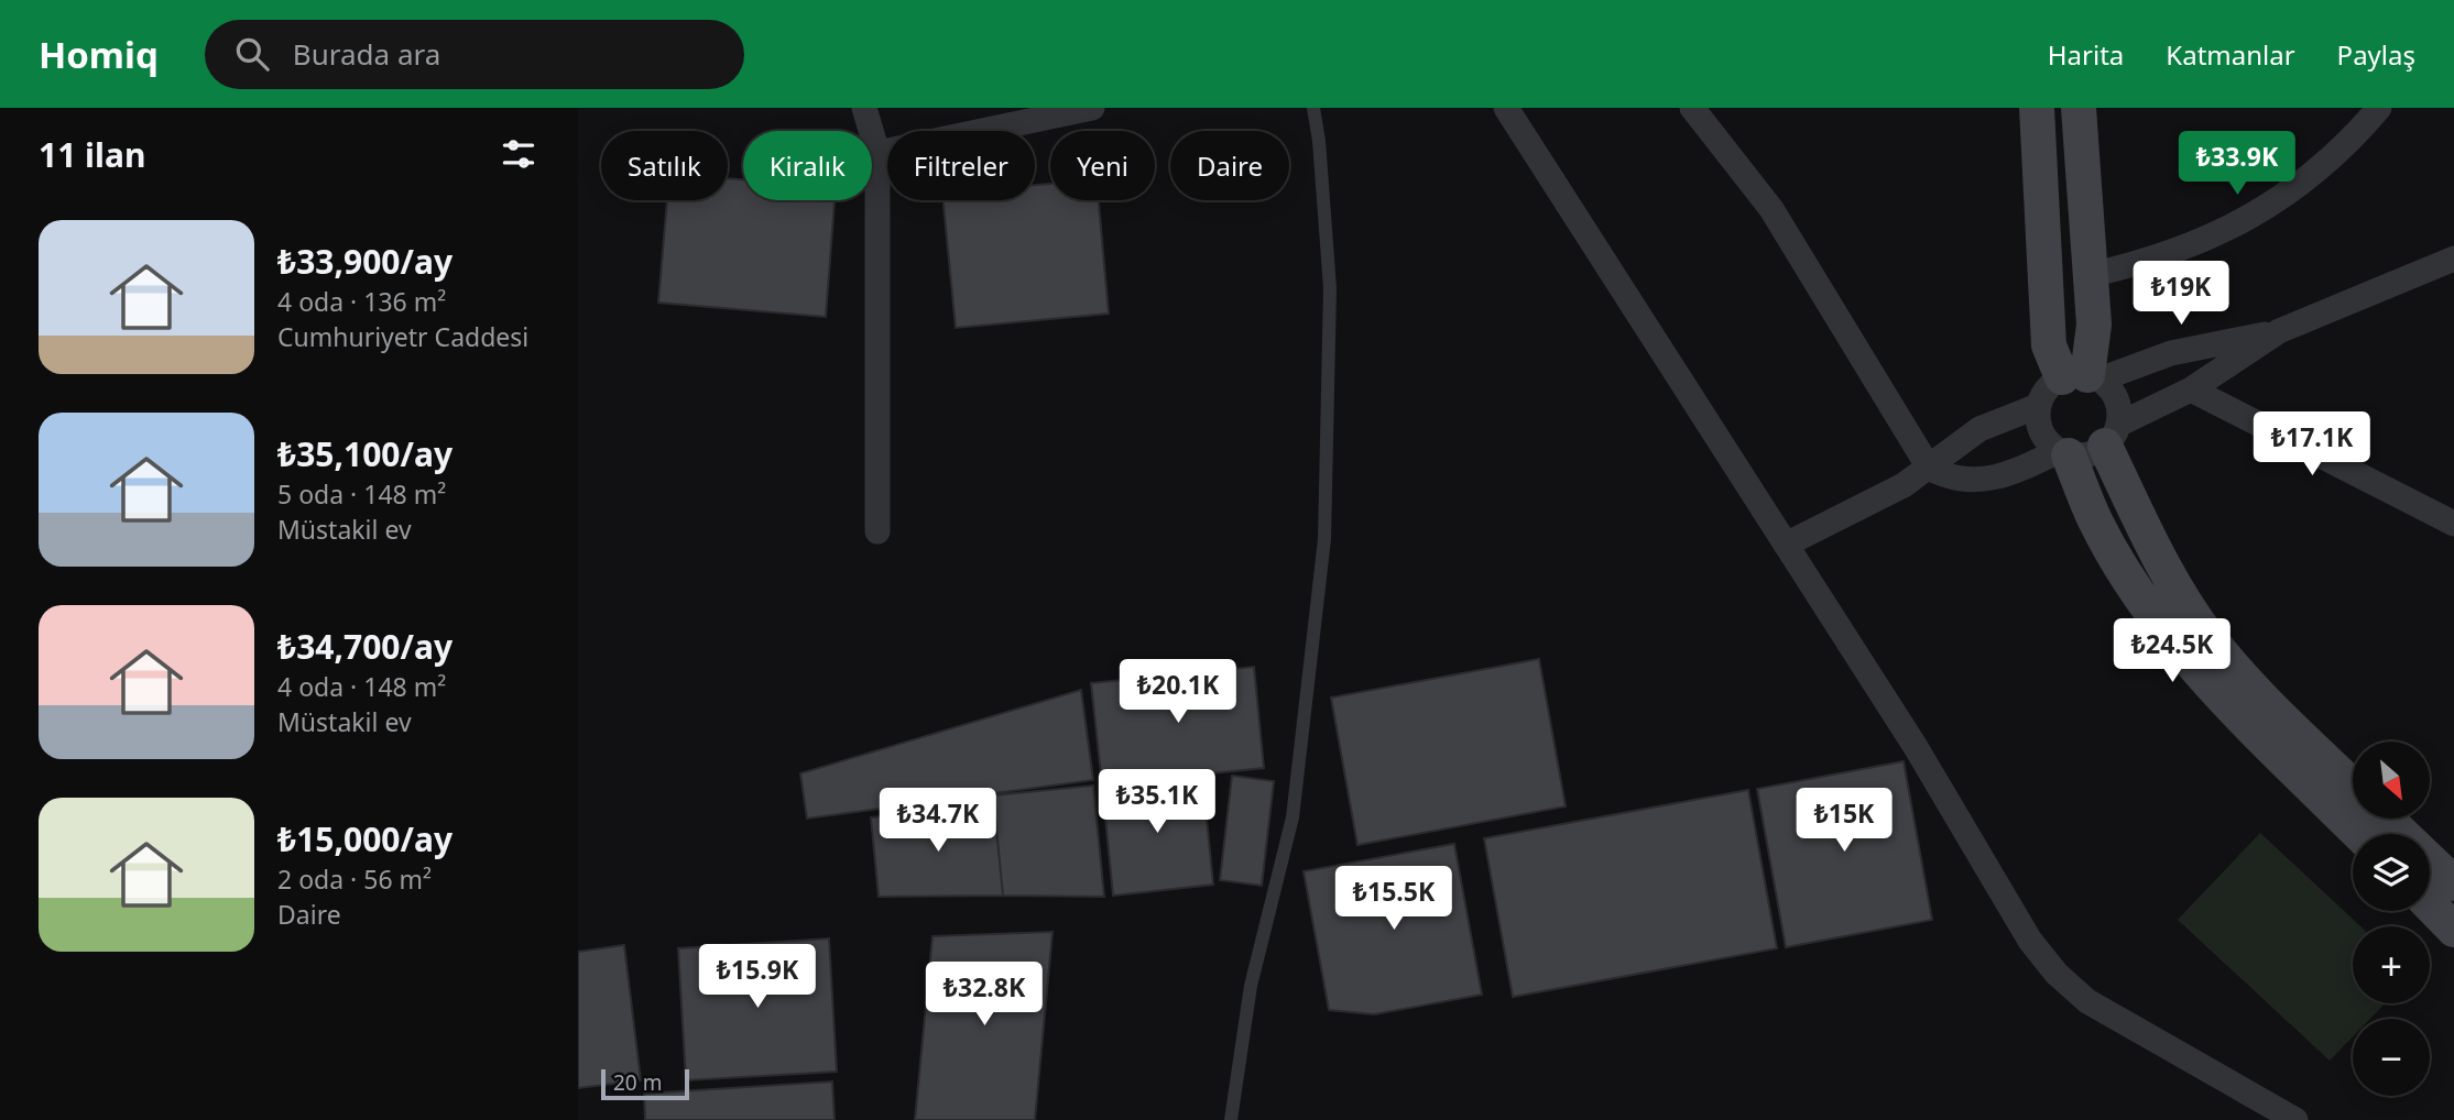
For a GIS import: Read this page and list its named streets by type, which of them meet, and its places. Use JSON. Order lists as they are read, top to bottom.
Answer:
{
  "scale_bar": "20 m",
  "north": "bottom right",
  "page": {
    "header": "Homiq",
    "search": "Burada ara",
    "nav": ["Harita", "Katmanlar", "Paylaş"],
    "heading": "11 ilan",
    "price": [
      "₺33.9K",
      "₺19K",
      "₺17.1K",
      "₺24.5K",
      "₺20.1K",
      "₺35.1K",
      "₺34.7K",
      "₺15K",
      "₺15.5K",
      "₺15.9K",
      "₺32.8K"
    ],
    "chip": [
      "Satılık",
      "Kiralık",
      "Filtreler",
      "Yeni",
      "Daire"
    ],
    "list": [
      {
        "name": "₺33,900/ay",
        "note": "4 oda · 136 m² · Cumhuriyetr Caddesi"
      },
      {
        "name": "₺35,100/ay",
        "note": "5 oda · 148 m² · Müstakil ev"
      },
      {
        "name": "₺34,700/ay",
        "note": "4 oda · 148 m² · Müstakil ev"
      },
      {
        "name": "₺15,000/ay",
        "note": "2 oda · 56 m² · Daire"
      }
    ],
    "map_buttons": ["+", "−"],
    "scale": "20 m"
  }
}
